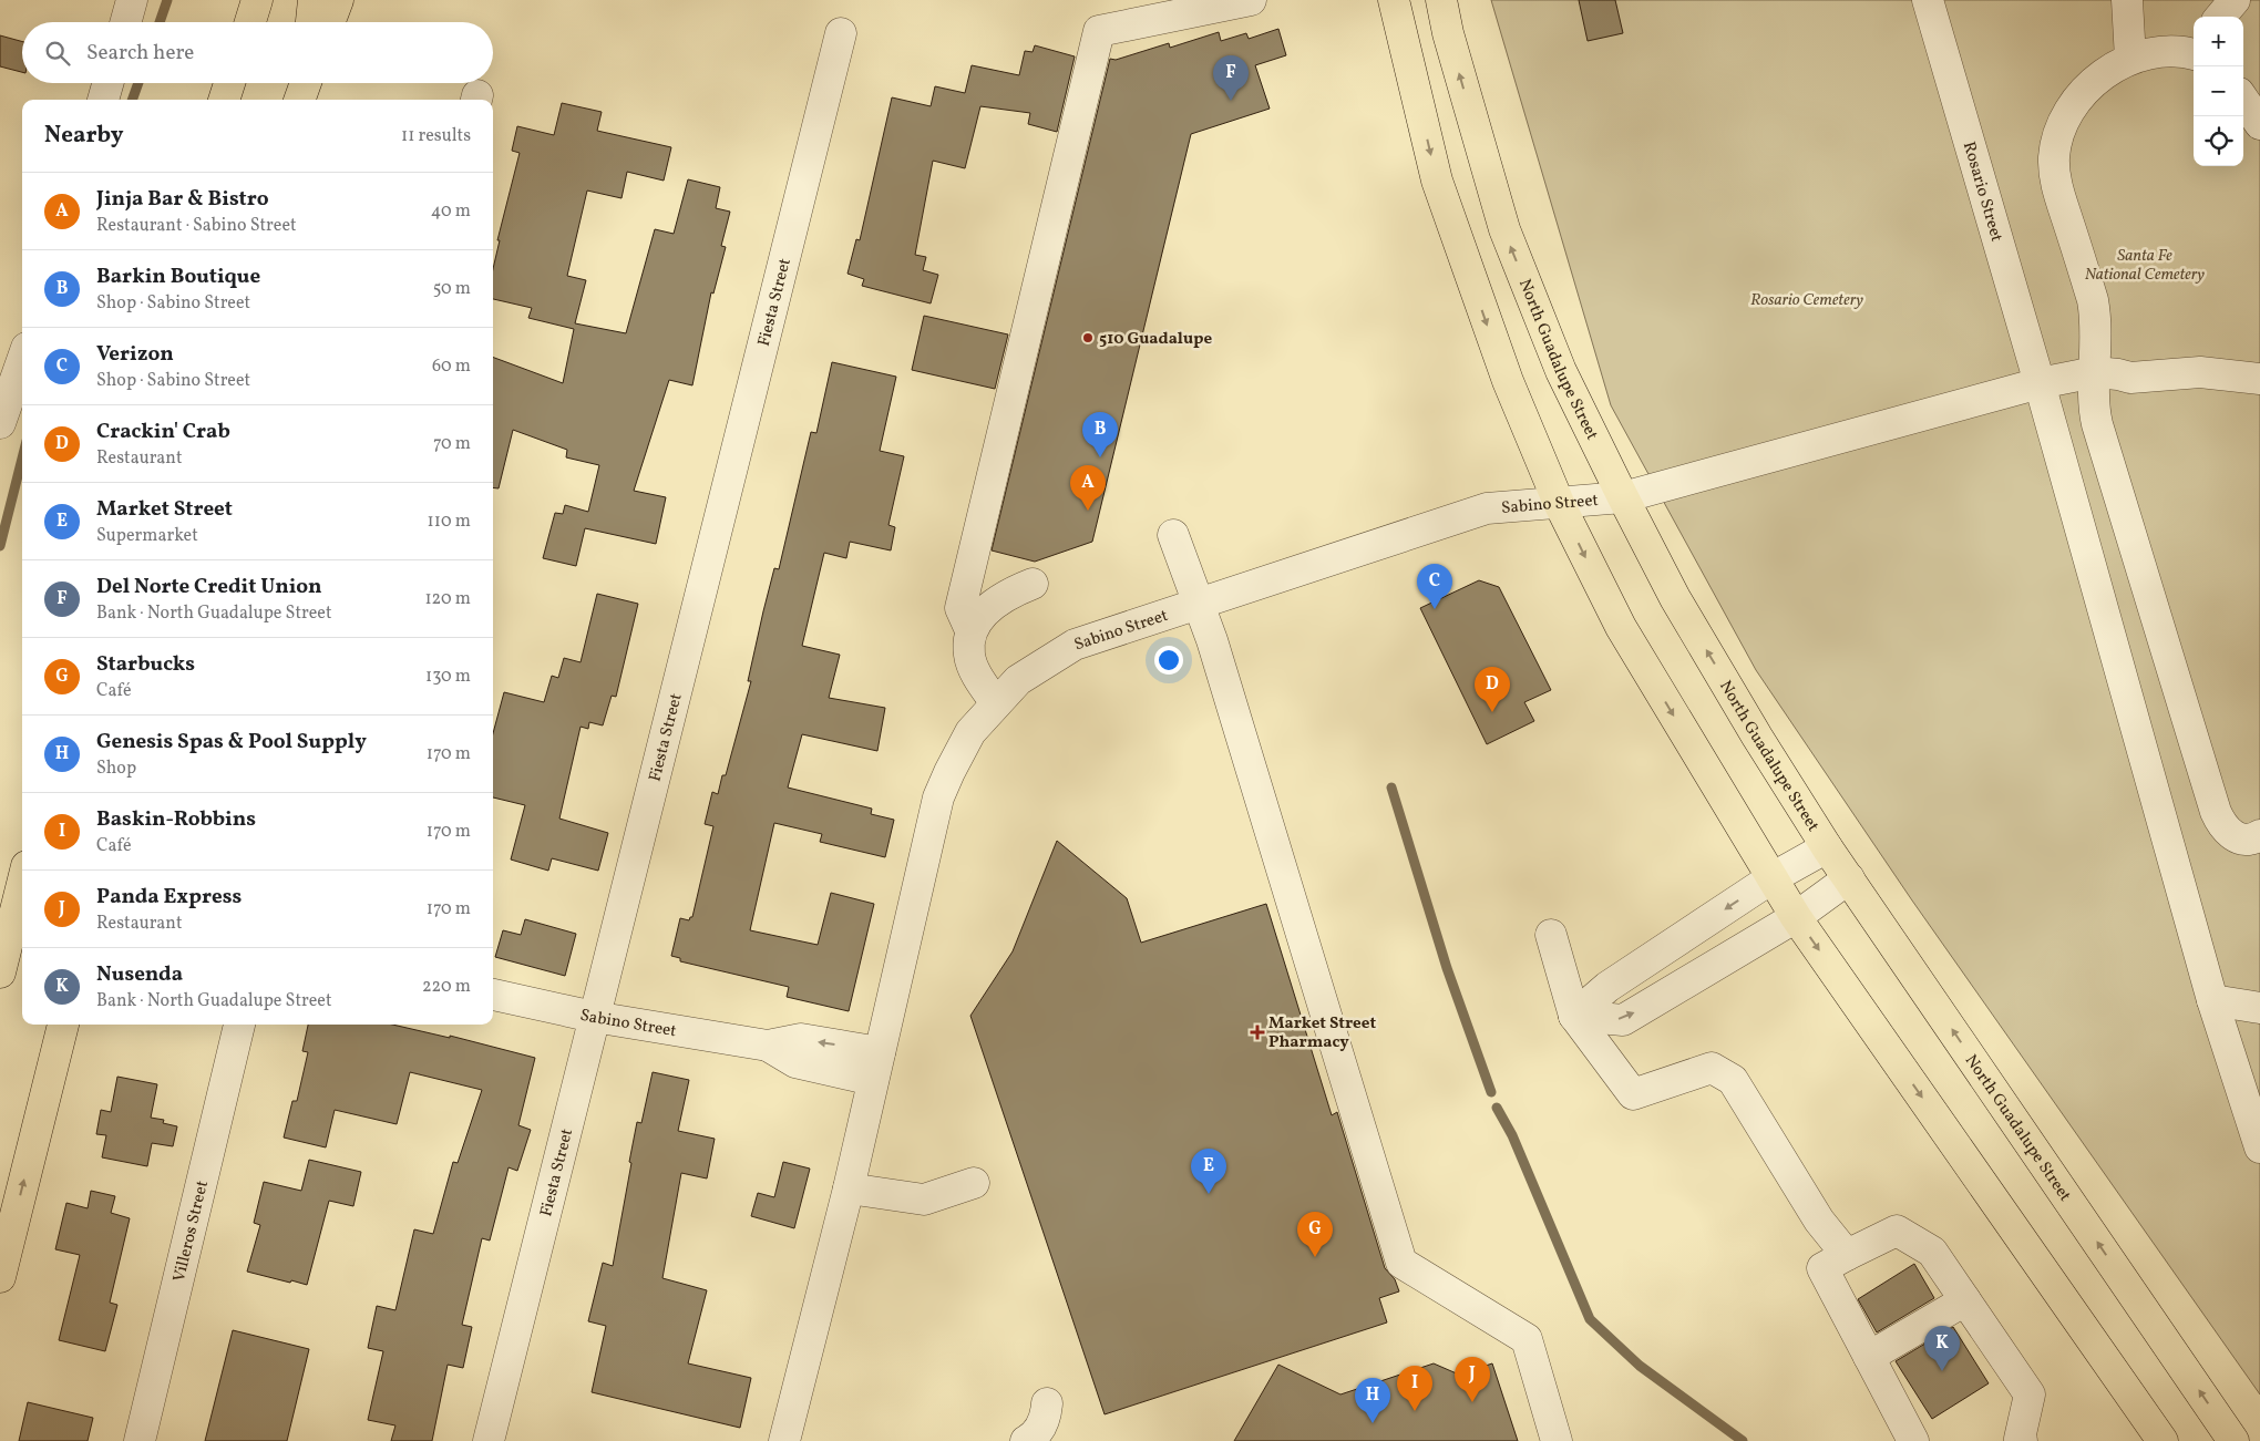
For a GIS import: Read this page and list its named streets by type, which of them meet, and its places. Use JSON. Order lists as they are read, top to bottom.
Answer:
{
  "streets": {
    "main road": ["North Guadalupe Street"],
    "street": [
      "Rosario Street",
      "Fiesta Street",
      "Sabino Street",
      "Villeros Street"
    ]
  },
  "crossings": [
    ["Rosario Street", "Sabino Street"],
    ["Fiesta Street", "Sabino Street"],
    ["North Guadalupe Street", "Sabino Street"]
  ],
  "parks": ["Santa Fe National Cemetery", "Rosario Cemetery"],
  "places": {
    "other": ["510 Guadalupe"],
    "health": ["Market Street Pharmacy"]
  },
  "page": {
    "map_buttons": ["+", "−"],
    "search": "Search here",
    "pins": [
      "F",
      "B",
      "A",
      "C",
      "D",
      "E",
      "G",
      "K",
      "J",
      "I",
      "H"
    ],
    "heading": ["Nearby", "11 results"],
    "list": [
      {
        "mark": "A",
        "name": "Jinja Bar & Bistro",
        "note": "Restaurant · Sabino Street",
        "value": "40 m"
      },
      {
        "mark": "B",
        "name": "Barkin Boutique",
        "note": "Shop · Sabino Street",
        "value": "50 m"
      },
      {
        "mark": "C",
        "name": "Verizon",
        "note": "Shop · Sabino Street",
        "value": "60 m"
      },
      {
        "mark": "D",
        "name": "Crackin' Crab",
        "note": "Restaurant",
        "value": "70 m"
      },
      {
        "mark": "E",
        "name": "Market Street",
        "note": "Supermarket",
        "value": "110 m"
      },
      {
        "mark": "F",
        "name": "Del Norte Credit Union",
        "note": "Bank · North Guadalupe Street",
        "value": "120 m"
      },
      {
        "mark": "G",
        "name": "Starbucks",
        "note": "Café",
        "value": "130 m"
      },
      {
        "mark": "H",
        "name": "Genesis Spas & Pool Supply",
        "note": "Shop",
        "value": "170 m"
      },
      {
        "mark": "I",
        "name": "Baskin-Robbins",
        "note": "Café",
        "value": "170 m"
      },
      {
        "mark": "J",
        "name": "Panda Express",
        "note": "Restaurant",
        "value": "170 m"
      },
      {
        "mark": "K",
        "name": "Nusenda",
        "note": "Bank · North Guadalupe Street",
        "value": "220 m"
      }
    ]
  }
}
